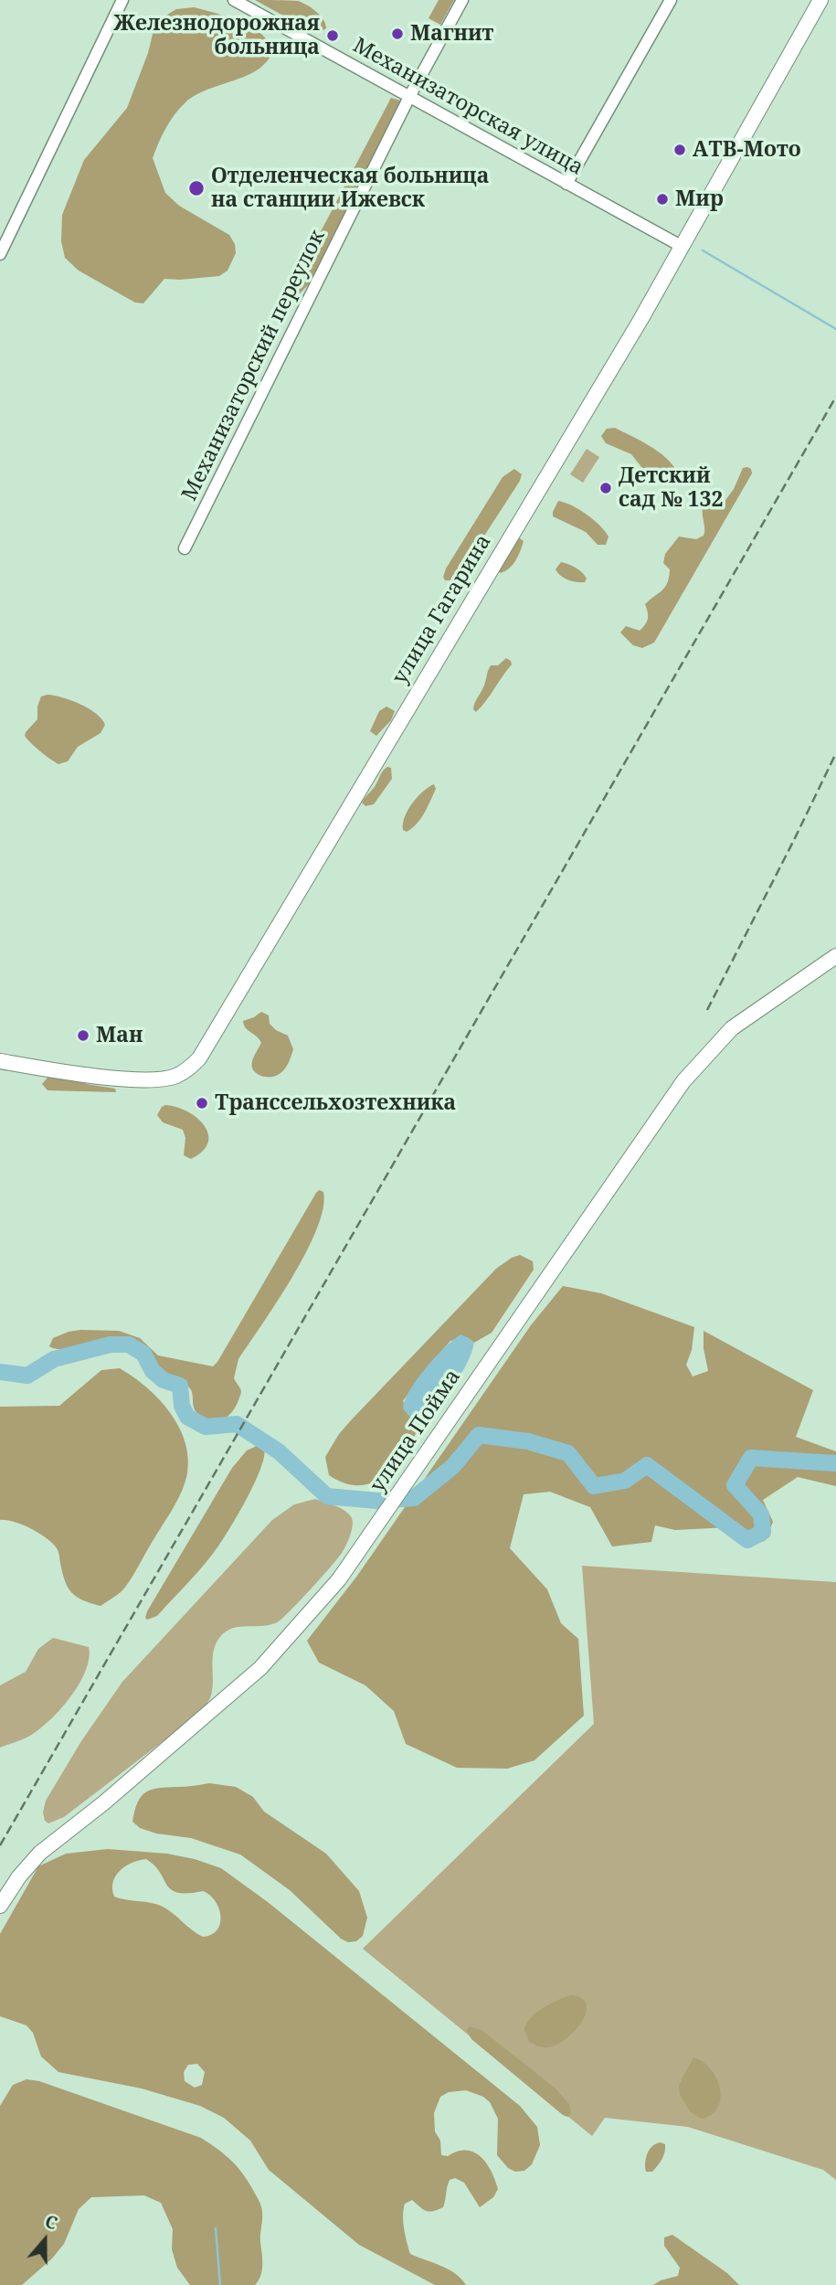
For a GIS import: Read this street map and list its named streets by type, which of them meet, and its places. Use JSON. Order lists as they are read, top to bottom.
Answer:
{
  "streets": {
    "main road": ["улица Гагарина", "улица Пойма"],
    "street": ["Механизаторская улица", "Механизаторский переулок"]
  },
  "crossings": [
    ["Механизаторская улица", "Механизаторский переулок"],
    ["Механизаторская улица", "улица Гагарина"]
  ],
  "places": [
    "Магнит",
    "Железнодорожная больница",
    "АТВ-Мото",
    "Отделенческая больница на станции Ижевск",
    "Мир",
    "Детский сад № 132",
    "Ман",
    "Транссельхозтехника"
  ],
  "north": "top"
}
